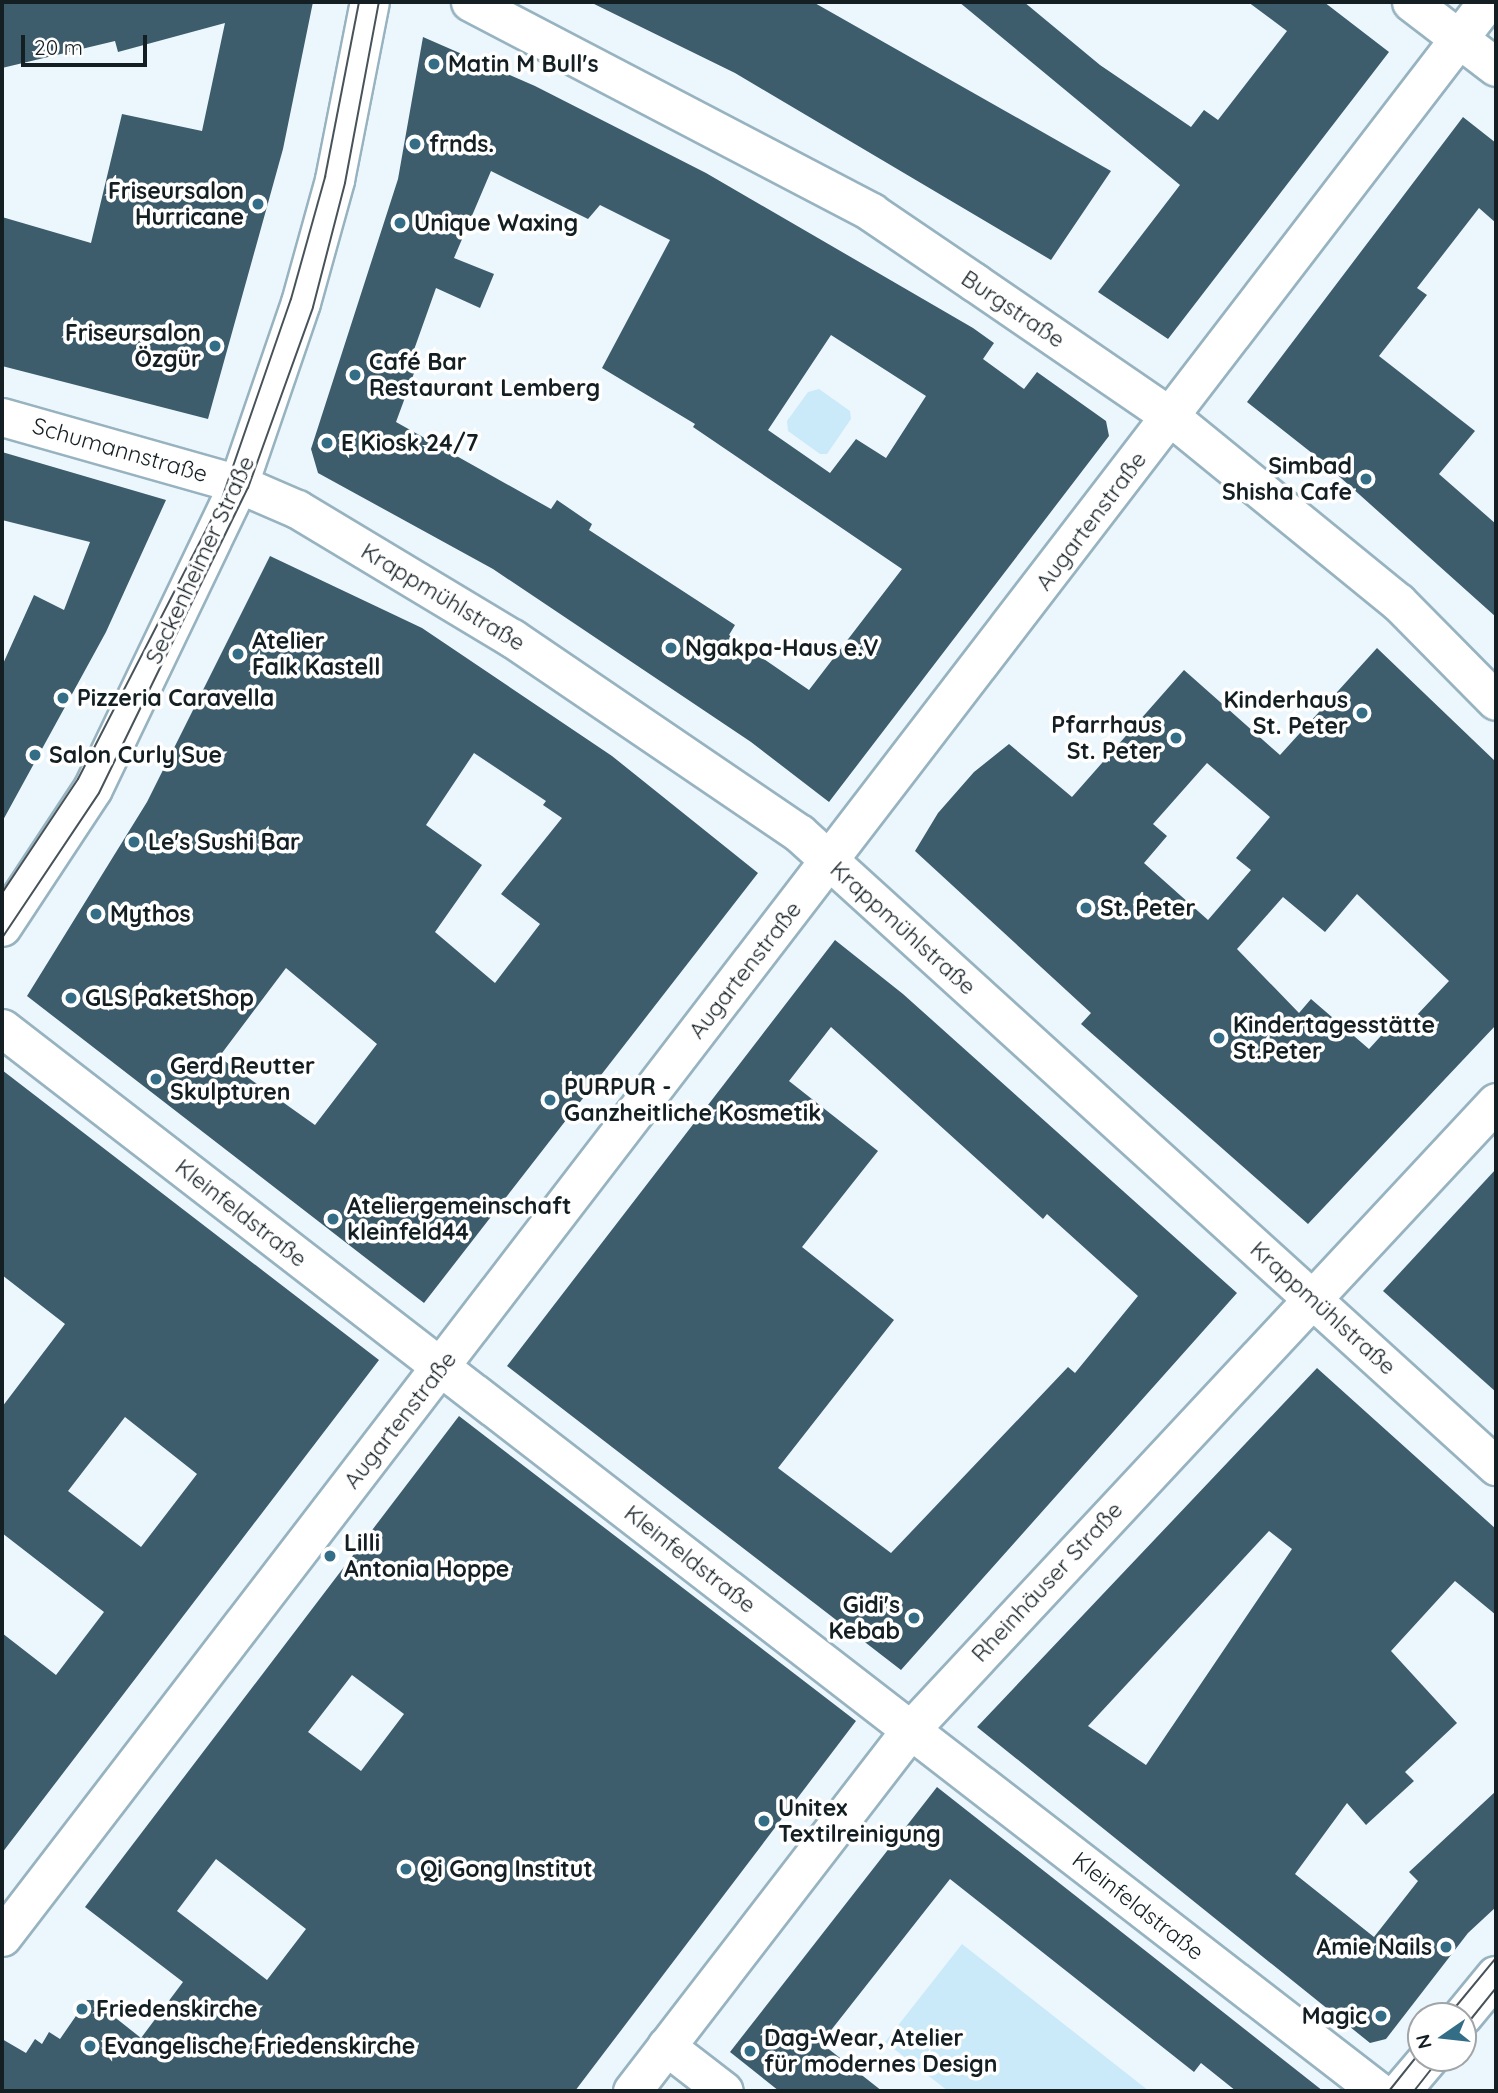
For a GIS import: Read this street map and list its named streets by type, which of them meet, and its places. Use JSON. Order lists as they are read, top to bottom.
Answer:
{
  "streets": {
    "street": [
      "Burgstraße",
      "Schumannstraße",
      "Augartenstraße",
      "Seckenheimer Straße",
      "Krappmühlstraße",
      "Kleinfeldstraße",
      "Rheinhäuser Straße"
    ]
  },
  "crossings": [
    ["Burgstraße", "Augartenstraße"],
    ["Schumannstraße", "Seckenheimer Straße"],
    ["Schumannstraße", "Krappmühlstraße"],
    ["Augartenstraße", "Krappmühlstraße"],
    ["Augartenstraße", "Kleinfeldstraße"],
    ["Seckenheimer Straße", "Krappmühlstraße"],
    ["Krappmühlstraße", "Rheinhäuser Straße"],
    ["Kleinfeldstraße", "Rheinhäuser Straße"]
  ],
  "places": [
    "Matin M Bull's",
    "frnds.",
    "Friseursalon Hurricane",
    "Unique Waxing",
    "Friseursalon Özgür",
    "Café Bar Restaurant Lemberg",
    "E Kiosk 24/7",
    "Simbad Shisha Cafe",
    "Ngakpa-Haus e.V",
    "Atelier Falk Kastell",
    "Pizzeria Caravella",
    "Kinderhaus St. Peter",
    "Pfarrhaus St. Peter",
    "Salon Curly Sue",
    "Le's Sushi Bar",
    "St. Peter",
    "Mythos",
    "GLS PaketShop",
    "Kindertagesstätte St.Peter",
    "Gerd Reutter Skulpturen",
    "PURPUR - Ganzheitliche Kosmetik",
    "Ateliergemeinschaft kleinfeld44",
    "Lilli Antonia Hoppe",
    "Gidi's Kebab",
    "Unitex Textilreinigung",
    "Qi Gong Institut",
    "Amie Nails",
    "Friedenskirche",
    "Magic",
    "Evangelische Friedenskirche",
    "Dag-Wear, Atelier für modernes Design"
  ],
  "scale_bar": "20 m",
  "north": "left"
}
